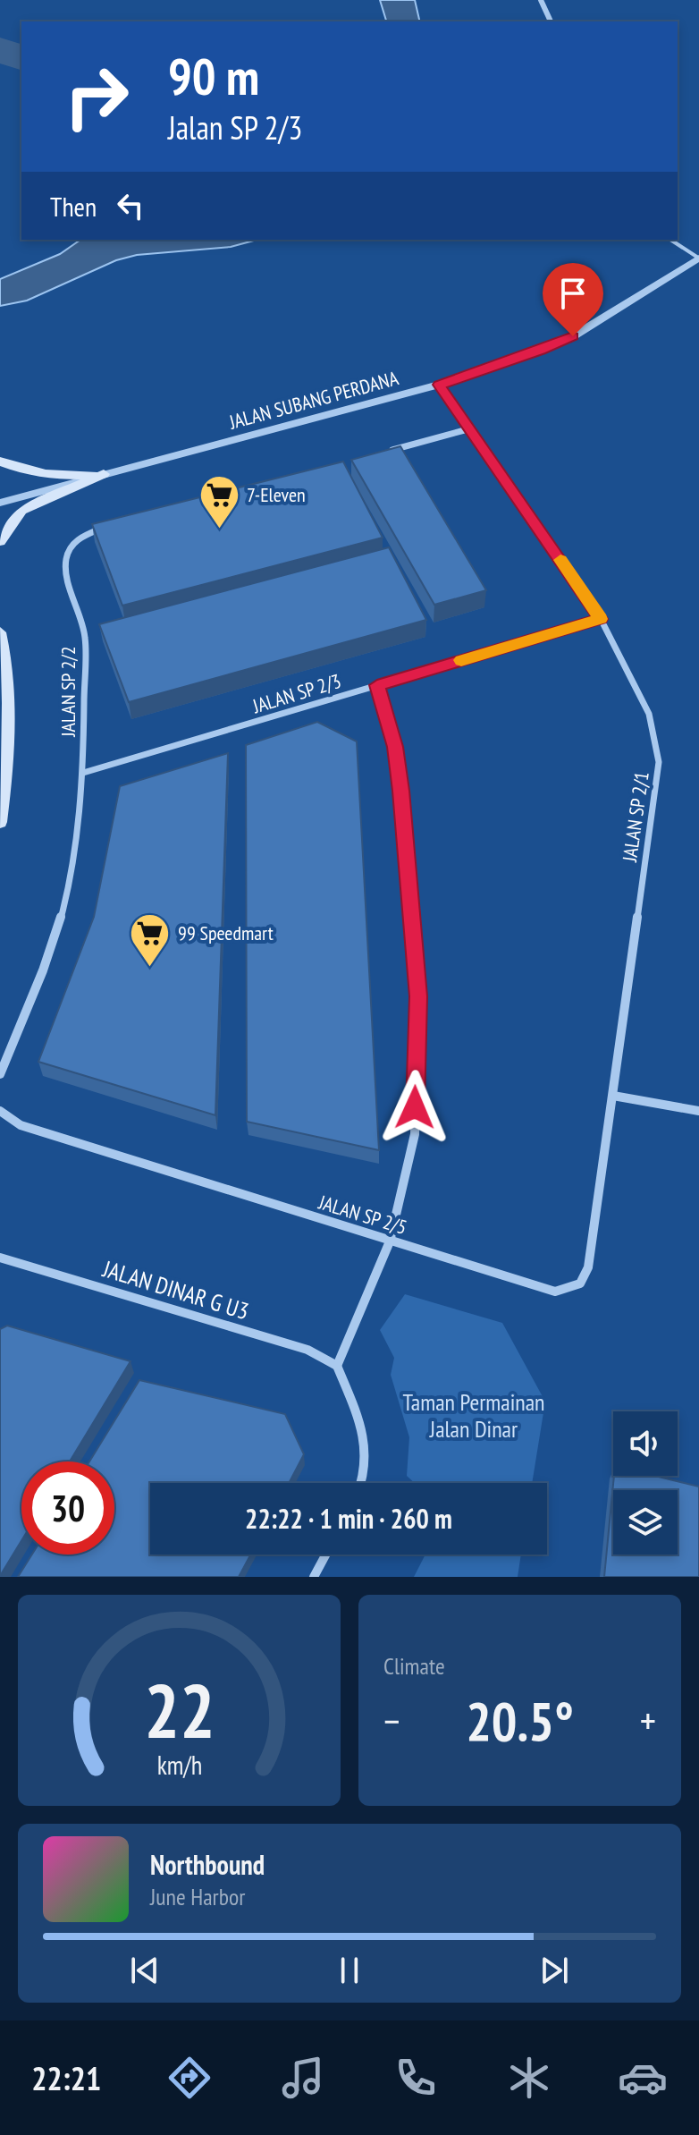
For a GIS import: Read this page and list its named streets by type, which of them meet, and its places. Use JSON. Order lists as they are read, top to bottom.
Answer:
{
  "streets": {
    "street": [
      "JALAN SUBANG PERDANA",
      "JALAN SP 2/2",
      "JALAN SP 2/3",
      "JALAN SP 2/1",
      "JALAN SP 2/5",
      "JALAN DINAR G U3"
    ]
  },
  "crossings": [
    ["JALAN SUBANG PERDANA", "JALAN SP 2/1"],
    ["JALAN SP 2/2", "JALAN SP 2/3"],
    ["JALAN SP 2/3", "JALAN SP 2/1"],
    ["JALAN SP 2/1", "JALAN SP 2/5"]
  ],
  "parks": ["Taman Permainan Jalan Dinar"],
  "places": {
    "supermarket": ["7-Eleven", "99 Speedmart"]
  },
  "page": {
    "turn": ["90 m", "Jalan SP 2/3"],
    "then": "Then",
    "limit": "30",
    "trip": "22:22 · 1 min · 260 m",
    "tile": "Climate",
    "heat": ["−", "20.5°", "+"],
    "song": ["Northbound", "June Harbor"],
    "tabs": "22:21",
    "gauge": ["22", "km/h"]
  }
}
